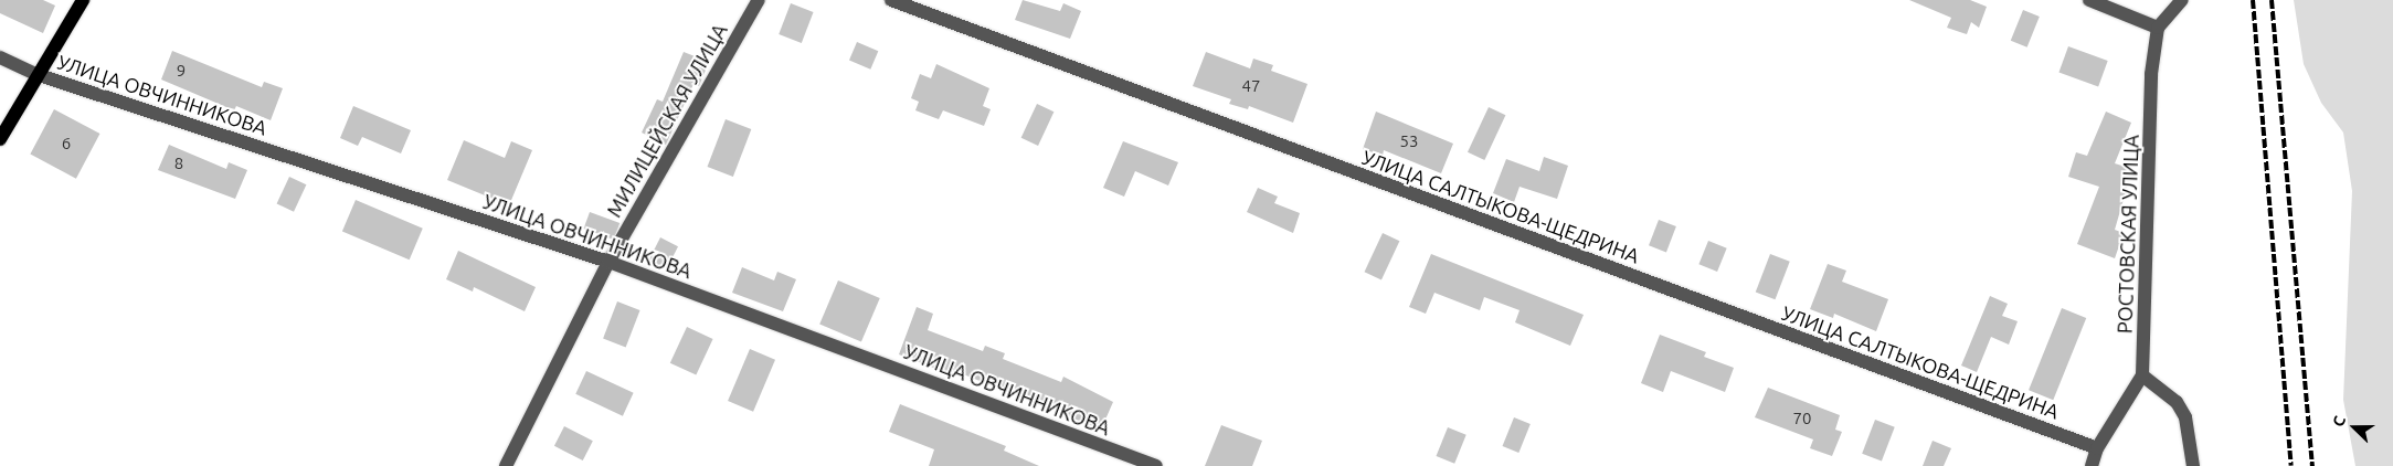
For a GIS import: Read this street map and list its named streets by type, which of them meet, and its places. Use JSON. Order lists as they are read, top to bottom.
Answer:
{
  "streets": {
    "street": [
      "УЛИЦА ОВЧИННИКОВА",
      "МИЛИЦЕЙСКАЯ УЛИЦА",
      "УЛИЦА САЛТЫКОВА-ЩЕДРИНА",
      "РОСТОВСКАЯ УЛИЦА"
    ]
  },
  "crossings": [
    ["УЛИЦА ОВЧИННИКОВА", "МИЛИЦЕЙСКАЯ УЛИЦА"]
  ],
  "house_numbers": [
    "9",
    "47",
    "53",
    "6",
    "8",
    "70"
  ],
  "north": "left"
}
